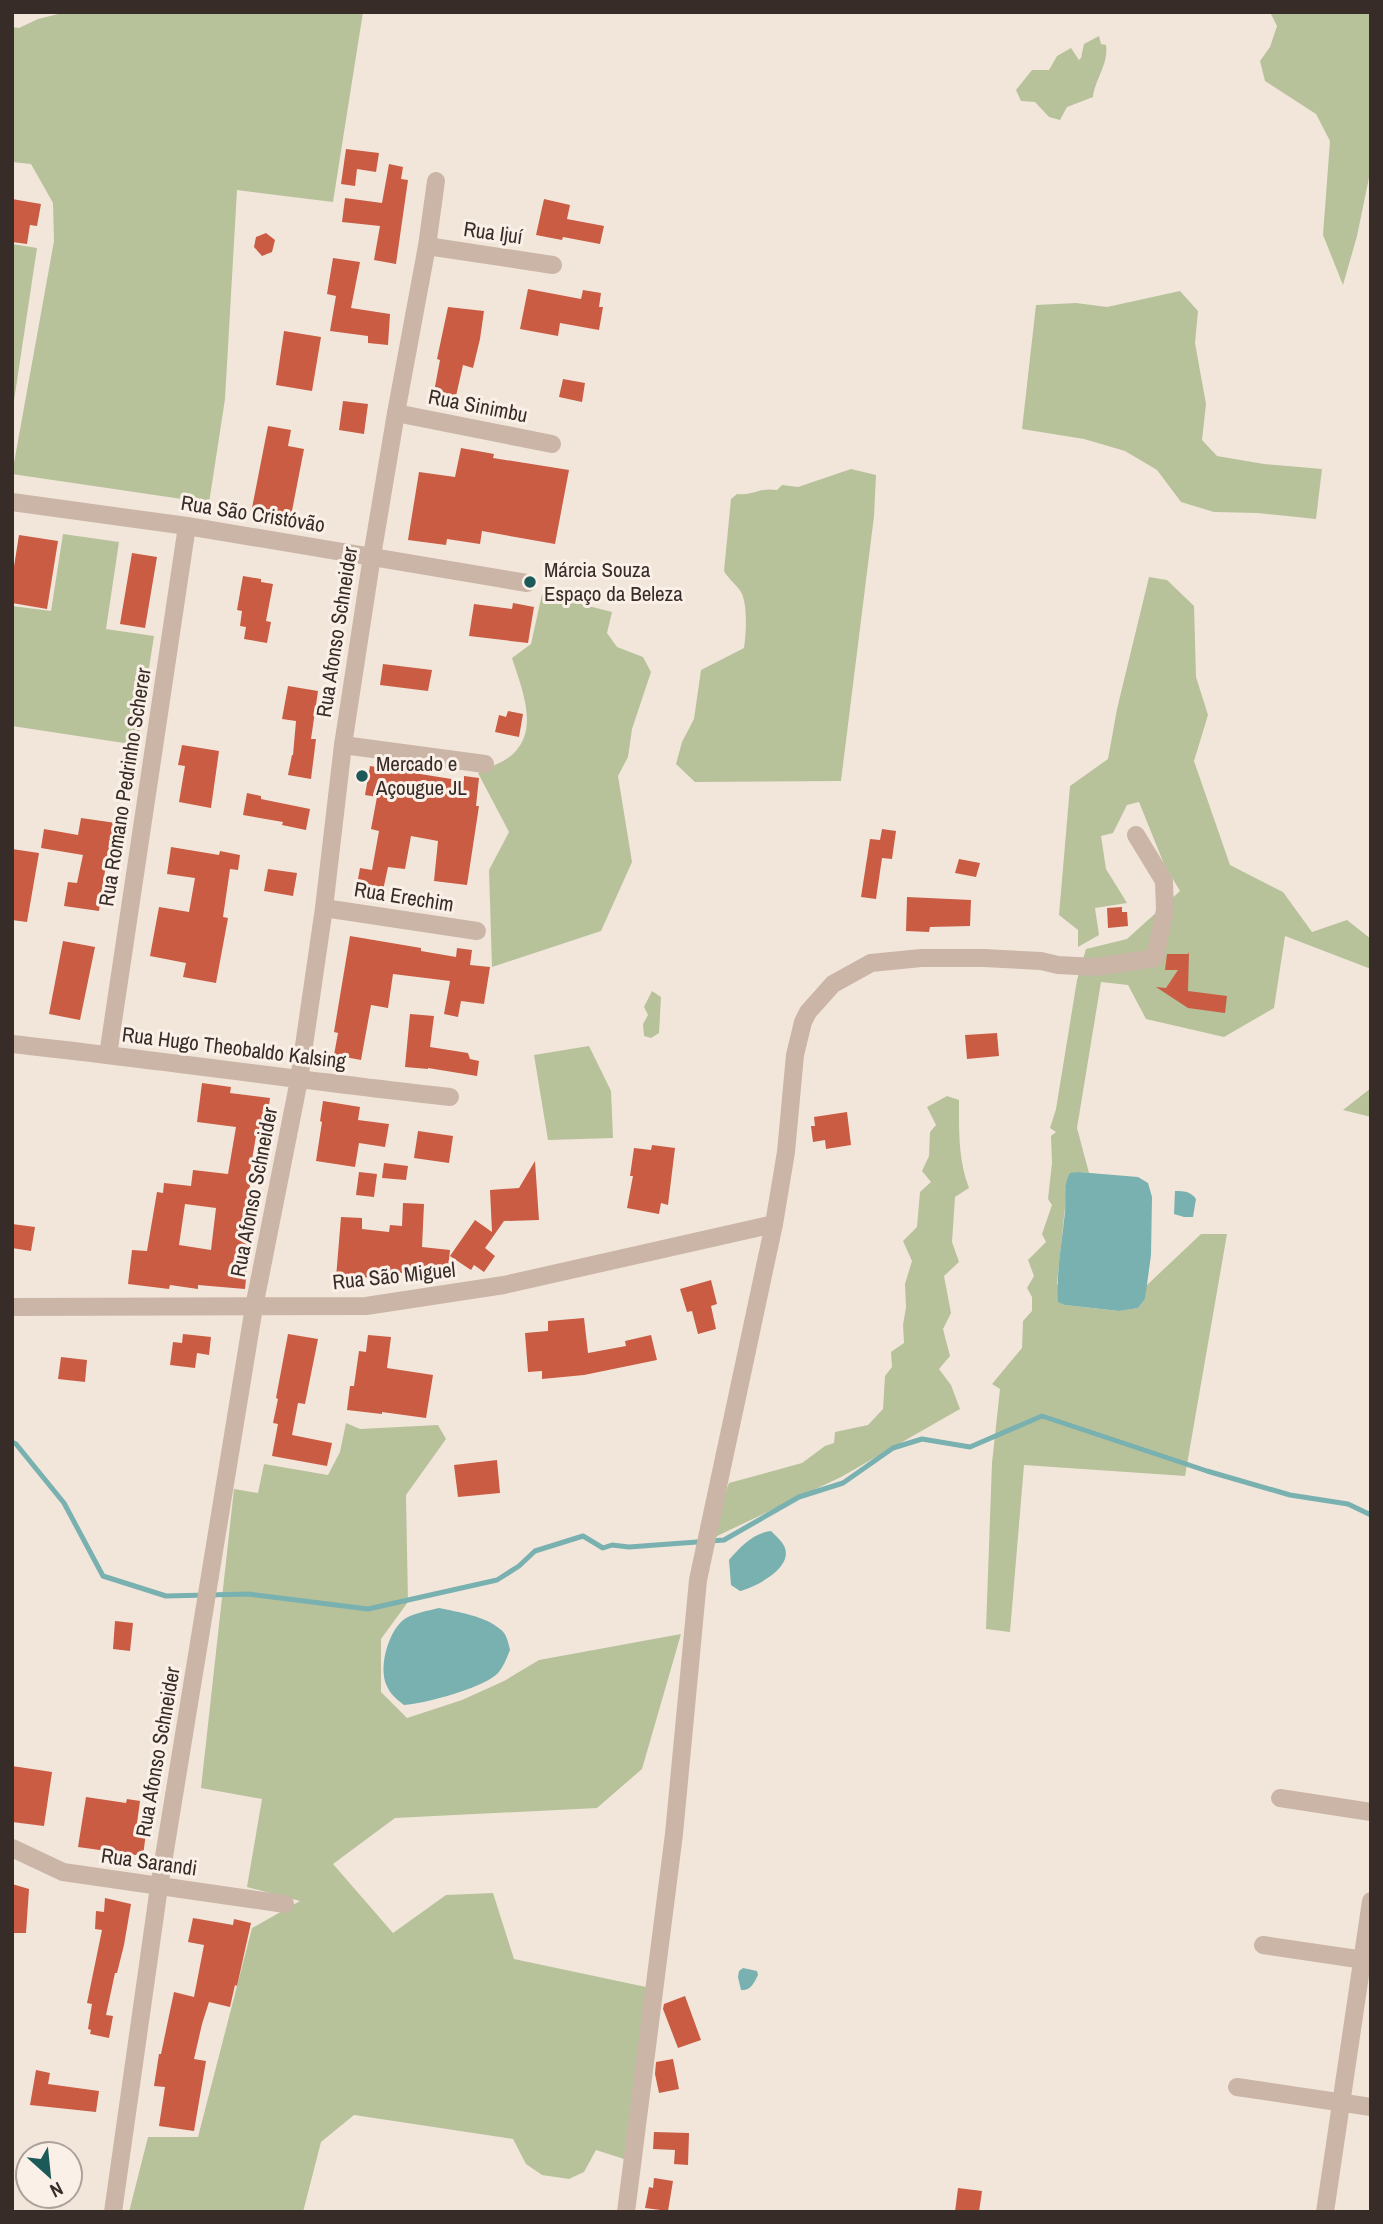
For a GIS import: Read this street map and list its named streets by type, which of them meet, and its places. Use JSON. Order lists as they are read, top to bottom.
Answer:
{
  "streets": {
    "street": [
      "Rua Ijuí",
      "Rua Sinimbu",
      "Rua São Cristóvão",
      "Rua Afonso Schneider",
      "Rua Romano Pedrinho Scherer",
      "Rua Erechim",
      "Rua Hugo Theobaldo Kalsing",
      "Rua São Miguel",
      "Rua Sarandi"
    ]
  },
  "crossings": [
    ["Rua Ijuí", "Rua Afonso Schneider"],
    ["Rua Sinimbu", "Rua Afonso Schneider"],
    ["Rua São Cristóvão", "Rua Afonso Schneider"],
    ["Rua São Cristóvão", "Rua Romano Pedrinho Scherer"],
    ["Rua Afonso Schneider", "Rua Erechim"],
    ["Rua Afonso Schneider", "Rua Hugo Theobaldo Kalsing"],
    ["Rua Afonso Schneider", "Rua São Miguel"],
    ["Rua Afonso Schneider", "Rua Sarandi"],
    ["Rua Romano Pedrinho Scherer", "Rua Hugo Theobaldo Kalsing"]
  ],
  "places": ["Márcia Souza Espaço da Beleza", "Mercado e Açougue JL"],
  "north": "bottom right"
}
